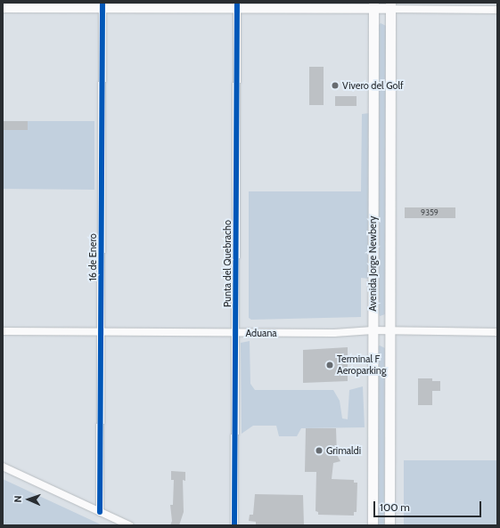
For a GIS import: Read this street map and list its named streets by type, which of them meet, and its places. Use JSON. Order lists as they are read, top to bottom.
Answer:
{
  "streets": {
    "main road": ["Avenida Jorge Newbery"],
    "street": ["16 de Enero", "Punta del Quebracho", "Aduana"]
  },
  "crossings": [
    ["16 de Enero", "Aduana"],
    ["Punta del Quebracho", "Aduana"],
    ["Avenida Jorge Newbery", "Aduana"]
  ],
  "places": ["Vivero del Golf", "Terminal F Aeroparking", "Grimaldi"],
  "house_numbers": ["9359"],
  "scale_bar": "100 m",
  "north": "left"
}
